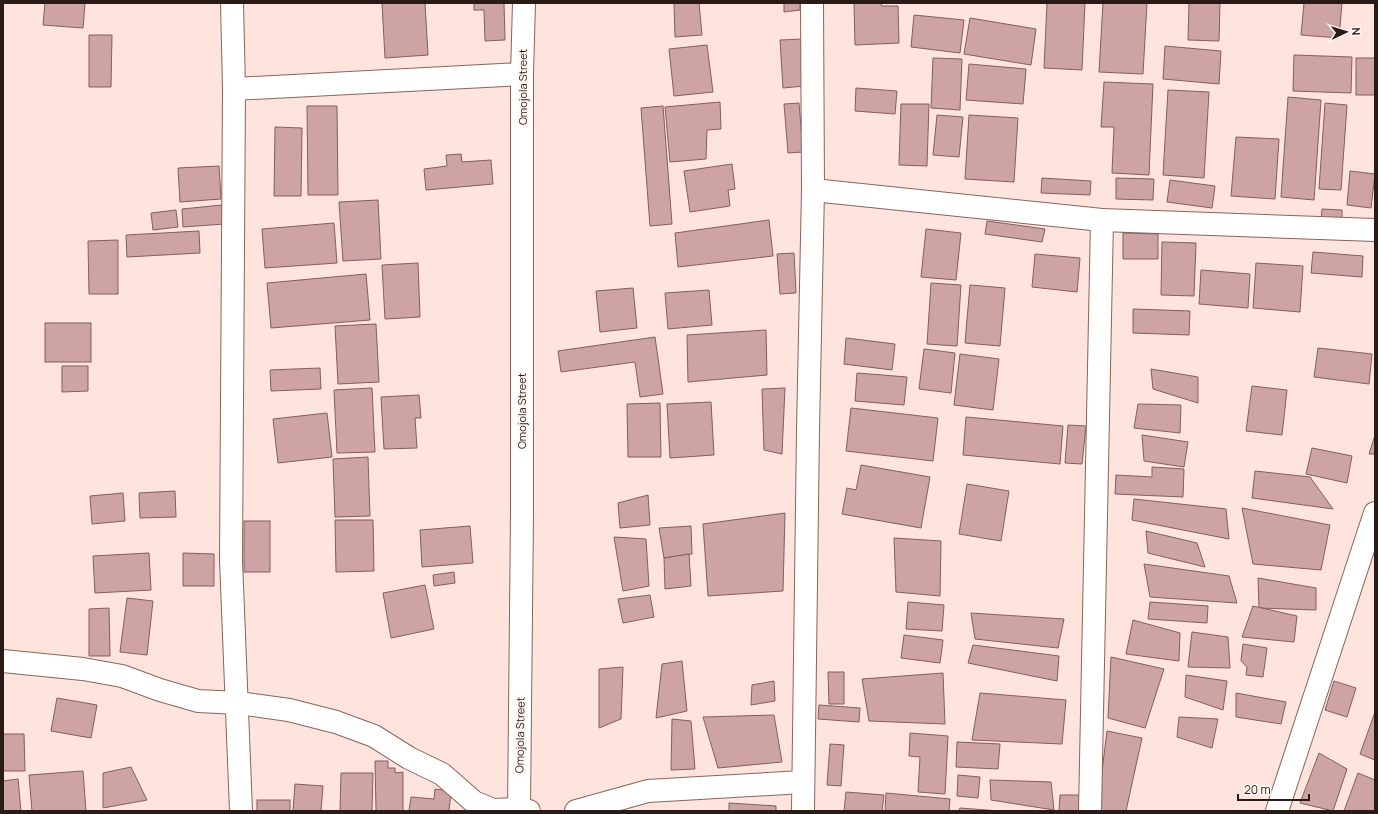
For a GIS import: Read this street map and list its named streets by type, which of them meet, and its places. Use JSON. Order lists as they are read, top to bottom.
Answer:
{
  "streets": {
    "street": ["Omojola Street"]
  },
  "scale_bar": "20 m",
  "north": "right"
}
